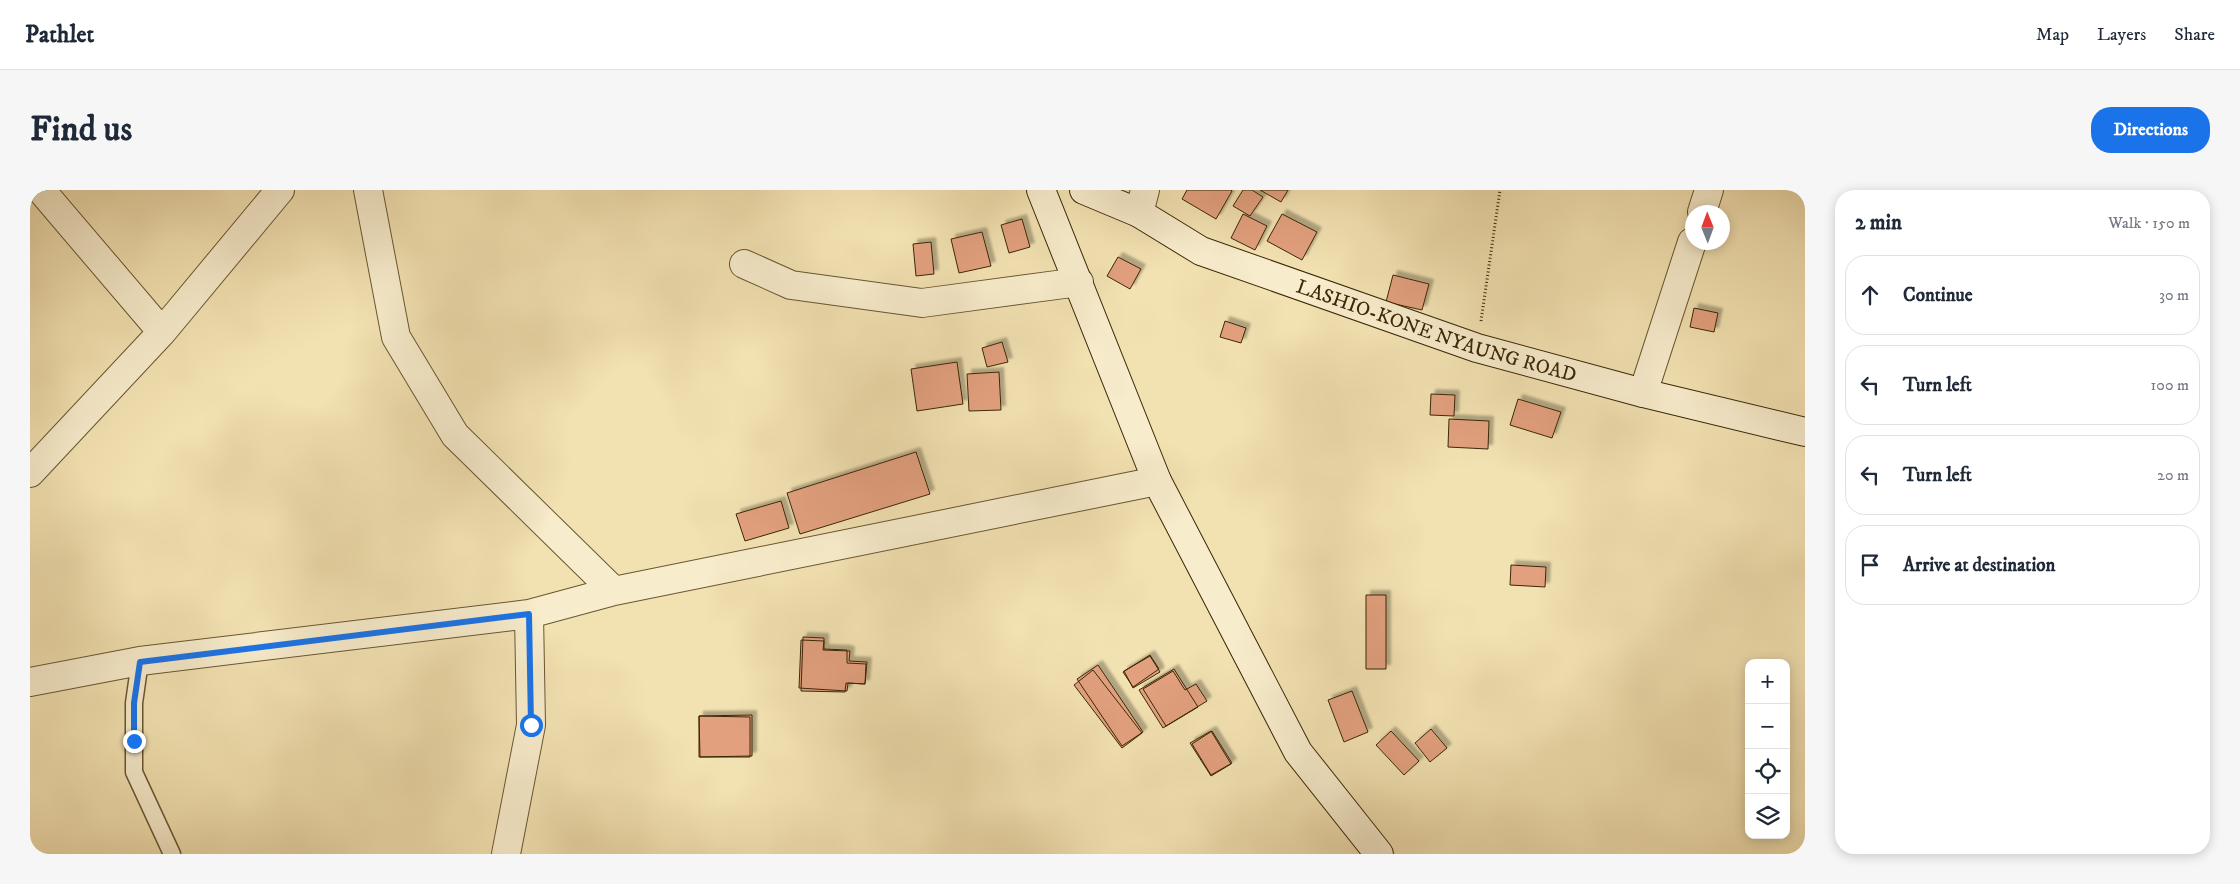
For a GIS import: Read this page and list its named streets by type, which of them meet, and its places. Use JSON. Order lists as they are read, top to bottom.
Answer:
{
  "streets": {
    "street": ["LASHIO-KONE NYAUNG ROAD"]
  },
  "north": "top",
  "page": {
    "header": "Pathlet",
    "nav": ["Map", "Layers", "Share"],
    "buttons": "Directions",
    "title": "Find us",
    "heading": ["2 min", "Walk · 150 m"],
    "list": [
      ["Continue", "30 m"],
      ["Turn left", "100 m"],
      ["Turn left", "20 m"],
      "Arrive at destination"
    ],
    "map_buttons": ["+", "−"]
  }
}
